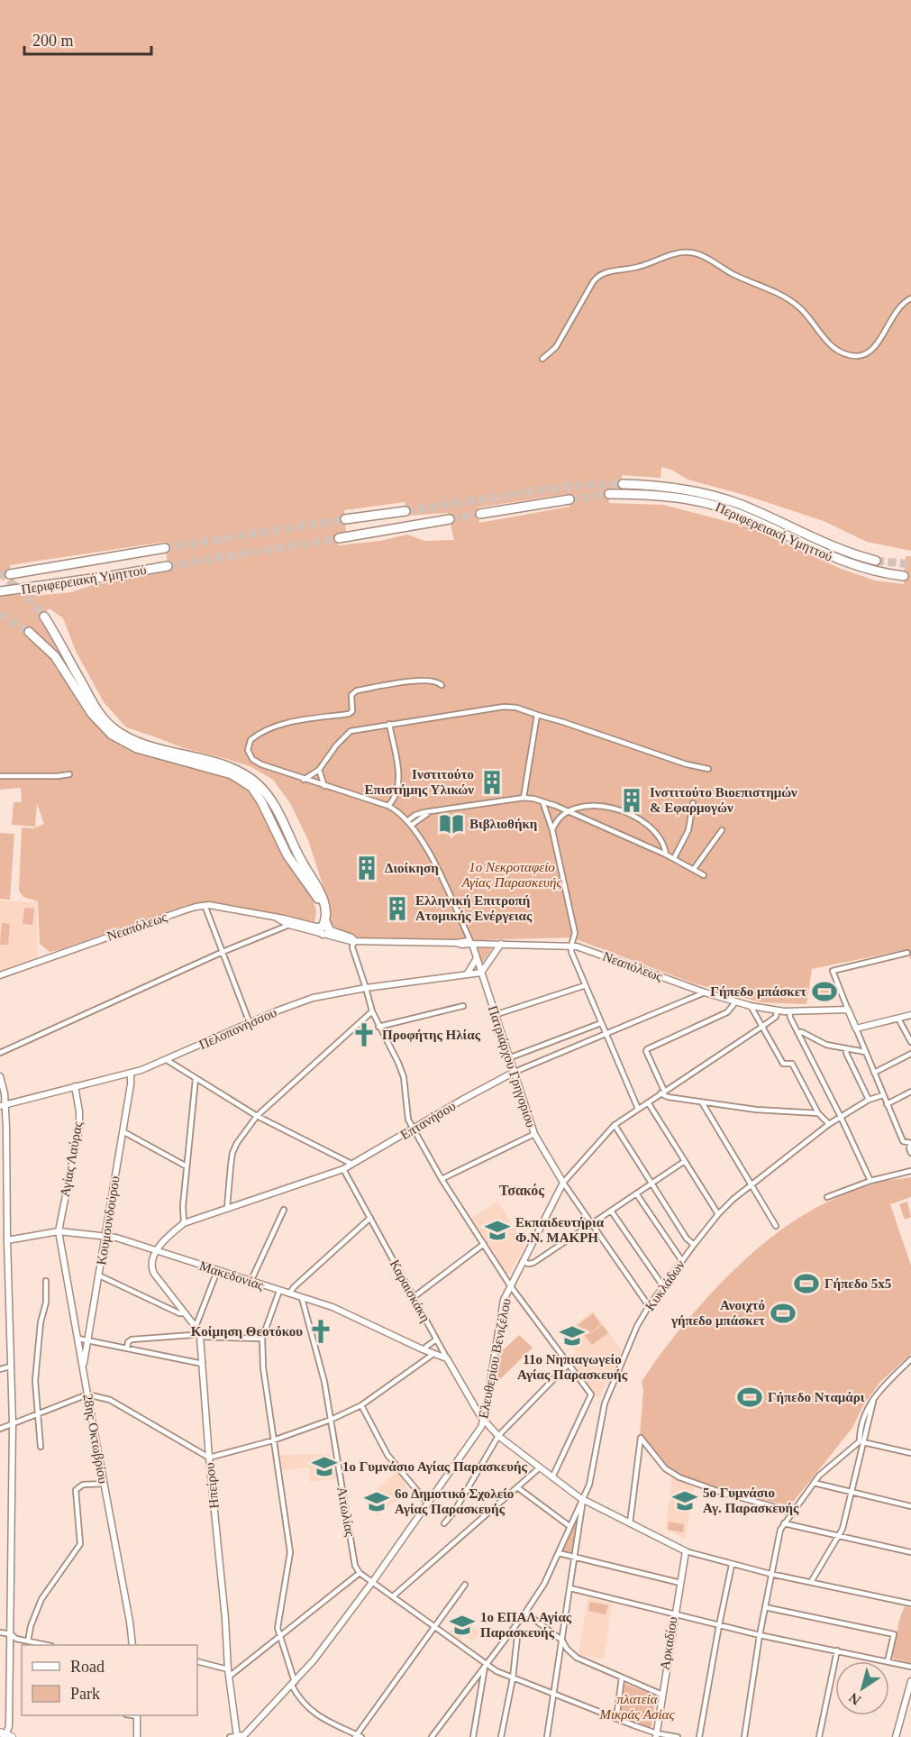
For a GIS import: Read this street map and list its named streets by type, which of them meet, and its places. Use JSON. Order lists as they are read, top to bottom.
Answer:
{
  "streets": {
    "highway": ["Περιφερειακή Υμηττού"],
    "street": [
      "Νεαπόλεως",
      "Πελοπονήσσου",
      "Πατριάρχου Γρηγορίου",
      "Επτανήσου",
      "Αγίας Λαύρας",
      "Κουμουνδούρου",
      "Μακεδονίας",
      "Κυκλάδων",
      "Καραισκάκη",
      "Ελευθερίου Βενιζέλου",
      "28ης Οκτωβρίου",
      "Ηπείρου",
      "Αιτωλίας",
      "Αρκαδίου"
    ]
  },
  "crossings": [
    ["Νεαπόλεως", "Πατριάρχου Γρηγορίου"],
    ["Νεαπόλεως", "Επτανήσου"],
    ["Νεαπόλεως", "Ελευθερίου Βενιζέλου"],
    ["Πελοπονήσσου", "Πατριάρχου Γρηγορίου"],
    ["Πελοπονήσσου", "Αγίας Λαύρας"],
    ["Πελοπονήσσου", "Κουμουνδούρου"],
    ["Πατριάρχου Γρηγορίου", "Επτανήσου"],
    ["Πατριάρχου Γρηγορίου", "Ελευθερίου Βενιζέλου"],
    ["Επτανήσου", "Μακεδονίας"],
    ["Επτανήσου", "Καραισκάκη"],
    ["Αγίας Λαύρας", "Μακεδονίας"],
    ["Αγίας Λαύρας", "28ης Οκτωβρίου"],
    ["Κουμουνδούρου", "Μακεδονίας"],
    ["Κουμουνδούρου", "28ης Οκτωβρίου"],
    ["Μακεδονίας", "Καραισκάκη"],
    ["Μακεδονίας", "28ης Οκτωβρίου"],
    ["Μακεδονίας", "Αιτωλίας"],
    ["Κυκλάδων", "Καραισκάκη"],
    ["Καραισκάκη", "Ελευθερίου Βενιζέλου"],
    ["Καραισκάκη", "Αρκαδίου"],
    ["Ελευθερίου Βενιζέλου", "Ηπείρου"]
  ],
  "districts": ["Τσακός"],
  "parks": ["1ο Νεκροταφείο Αγίας Παρασκευής", "πλατεία Μικράς Ασίας"],
  "places": {
    "building": [
      "Ινστιτούτο Επιστήμης Υλικών",
      "Ινστιτούτο Βιοεπιστημών & Εφαρμογών",
      "Διοίκηση",
      "Ελληνική Επιτροπή Ατομικής Ενέργειας"
    ],
    "library": ["Βιβλιοθήκη"],
    "sports": [
      "Γήπεδο μπάσκετ",
      "Γήπεδο 5x5",
      "Ανοιχτό γήπεδο μπάσκετ",
      "Γήπεδο Νταμάρι"
    ],
    "church": ["Προφήτης Ηλίας", "Κοίμηση Θεοτόκου"],
    "school or university": [
      "Εκπαιδευτήρια Φ.Ν. ΜΑΚΡΗ",
      "11ο Νηπιαγωγείο Αγίας Παρασκευής",
      "1ο Γυμνάσιο Αγίας Παρασκευής",
      "5ο Γυμνάσιο Αγ. Παρασκευής",
      "6ο Δημοτικό Σχολείο Αγίας Παρασκευής",
      "1ο ΕΠΑΛ Αγίας Παρασκευής"
    ]
  },
  "legend": ["Road", "Park"],
  "scale_bar": "200 m",
  "north": "bottom left"
}
